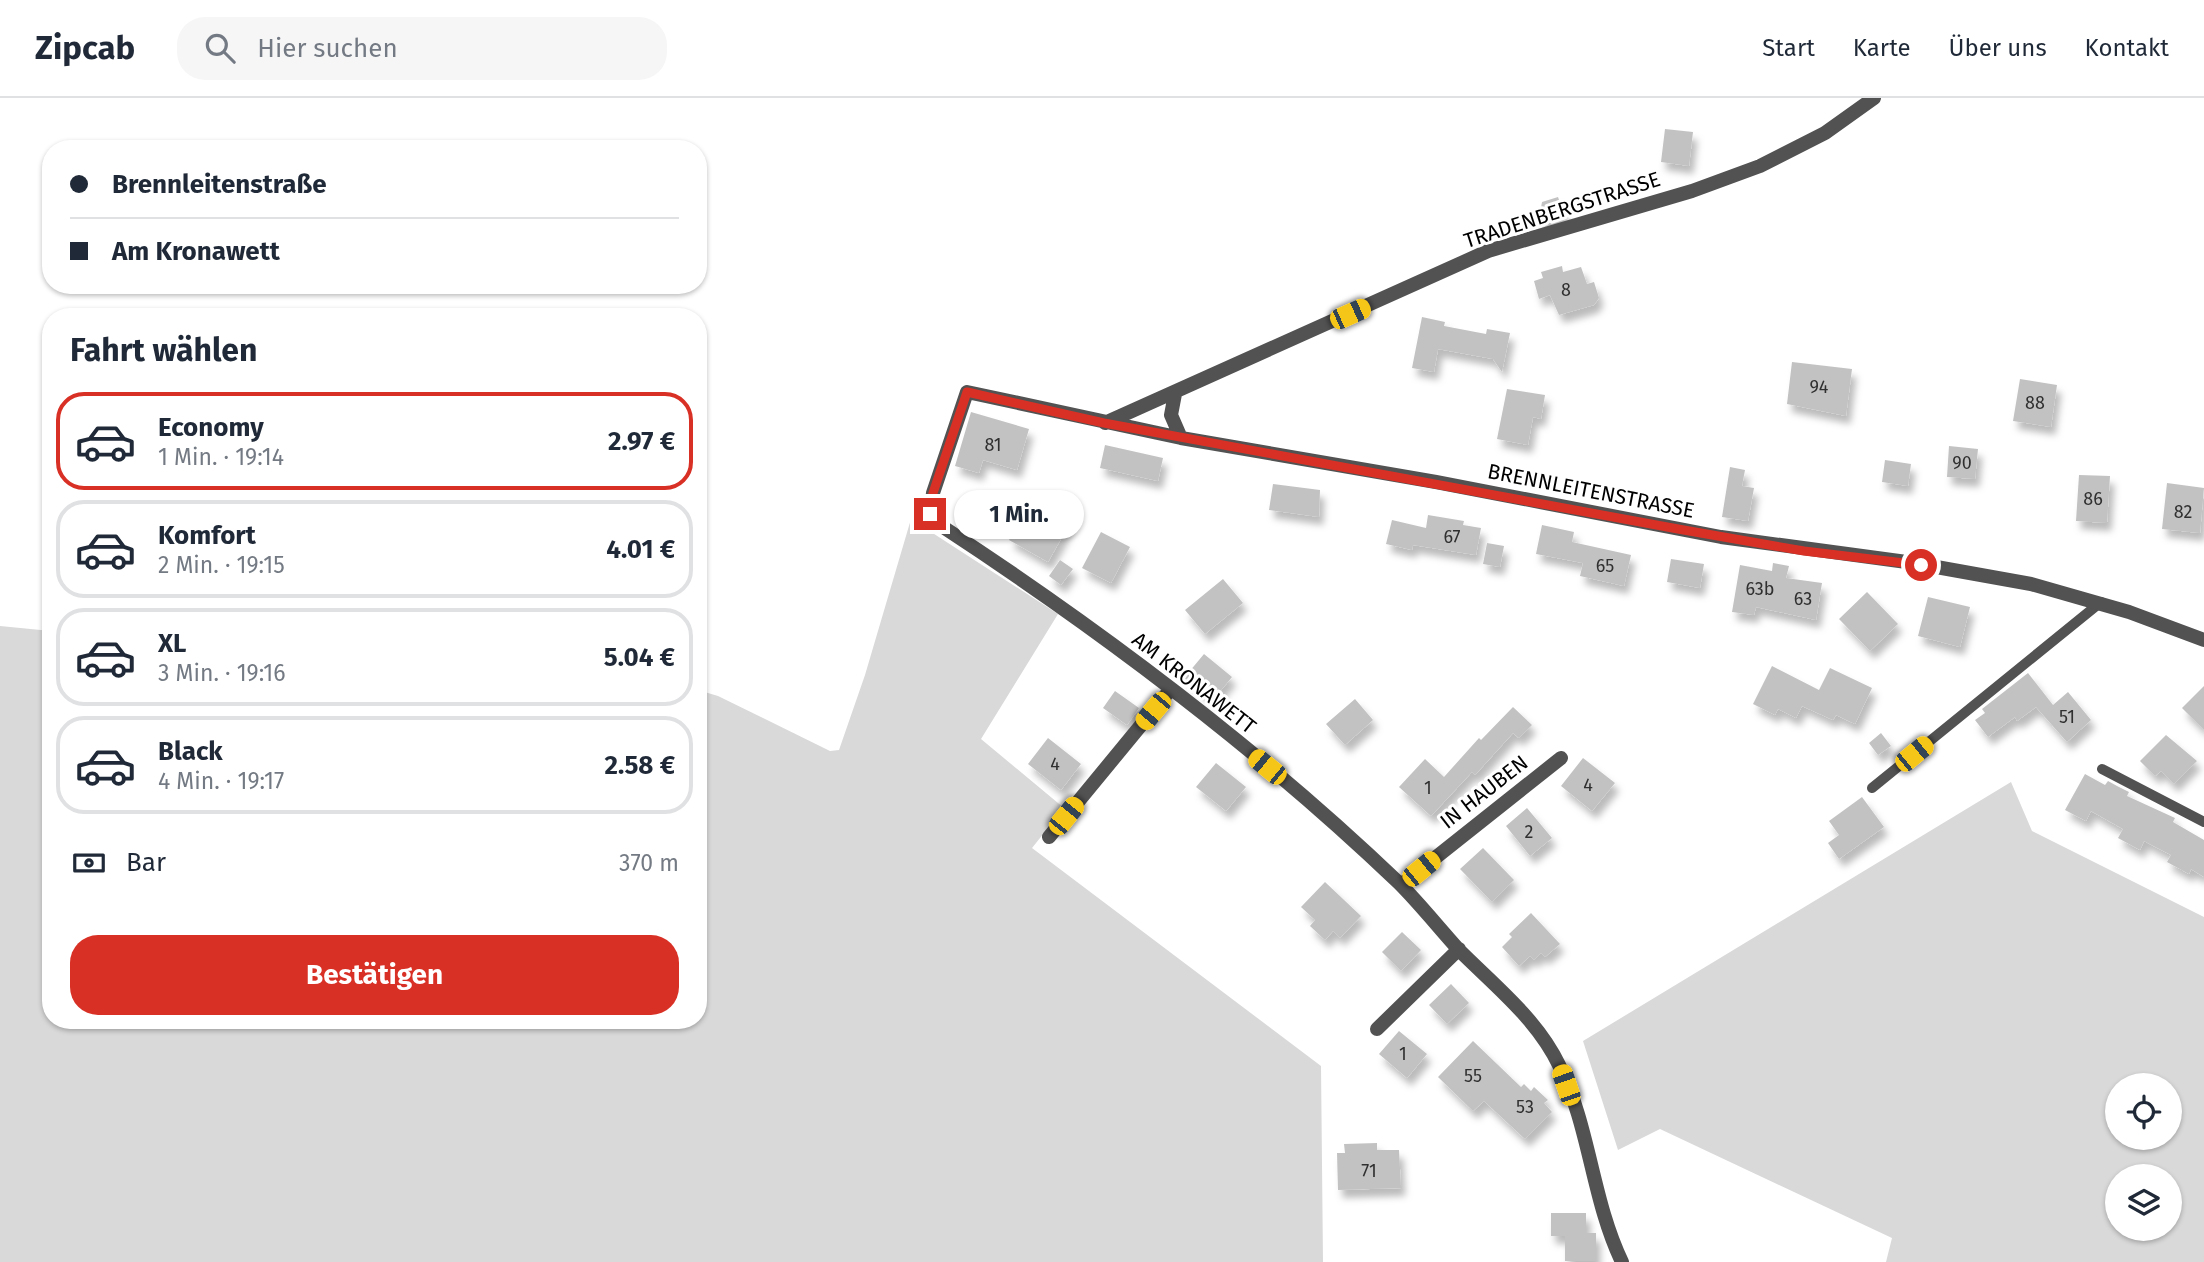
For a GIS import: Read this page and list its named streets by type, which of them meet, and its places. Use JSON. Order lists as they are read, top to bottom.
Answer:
{
  "streets": {
    "street": [
      "TRADENBERGSTRASSE",
      "BRENNLEITENSTRASSE",
      "AM KRONAWETT",
      "IN HAUBEN"
    ]
  },
  "crossings": [
    ["TRADENBERGSTRASSE", "BRENNLEITENSTRASSE"],
    ["BRENNLEITENSTRASSE", "AM KRONAWETT"],
    ["AM KRONAWETT", "IN HAUBEN"]
  ],
  "house_numbers": [
    "8",
    "94",
    "88",
    "81",
    "90",
    "86",
    "82",
    "67",
    "65",
    "63b",
    "63",
    "51",
    "4",
    "4",
    "1",
    "2",
    "1",
    "55",
    "53",
    "71"
  ],
  "page": {
    "header": "Zipcab",
    "search": "Hier suchen",
    "nav": [
      "Start",
      "Karte",
      "Über uns",
      "Kontakt"
    ],
    "banner": ["Brennleitenstraße", "Am Kronawett"],
    "heading": "Fahrt wählen",
    "list": [
      {
        "name": "Economy",
        "note": "1 Min. · 19:14",
        "value": "2.97 €"
      },
      {
        "name": "Komfort",
        "note": "2 Min. · 19:15",
        "value": "4.01 €"
      },
      {
        "name": "XL",
        "note": "3 Min. · 19:16",
        "value": "5.04 €"
      },
      {
        "name": "Black",
        "note": "4 Min. · 19:17",
        "value": "2.58 €"
      }
    ],
    "bubble": "1 Min.",
    "pay": ["Bar", "370 m"],
    "buttons": "Bestätigen"
  }
}
